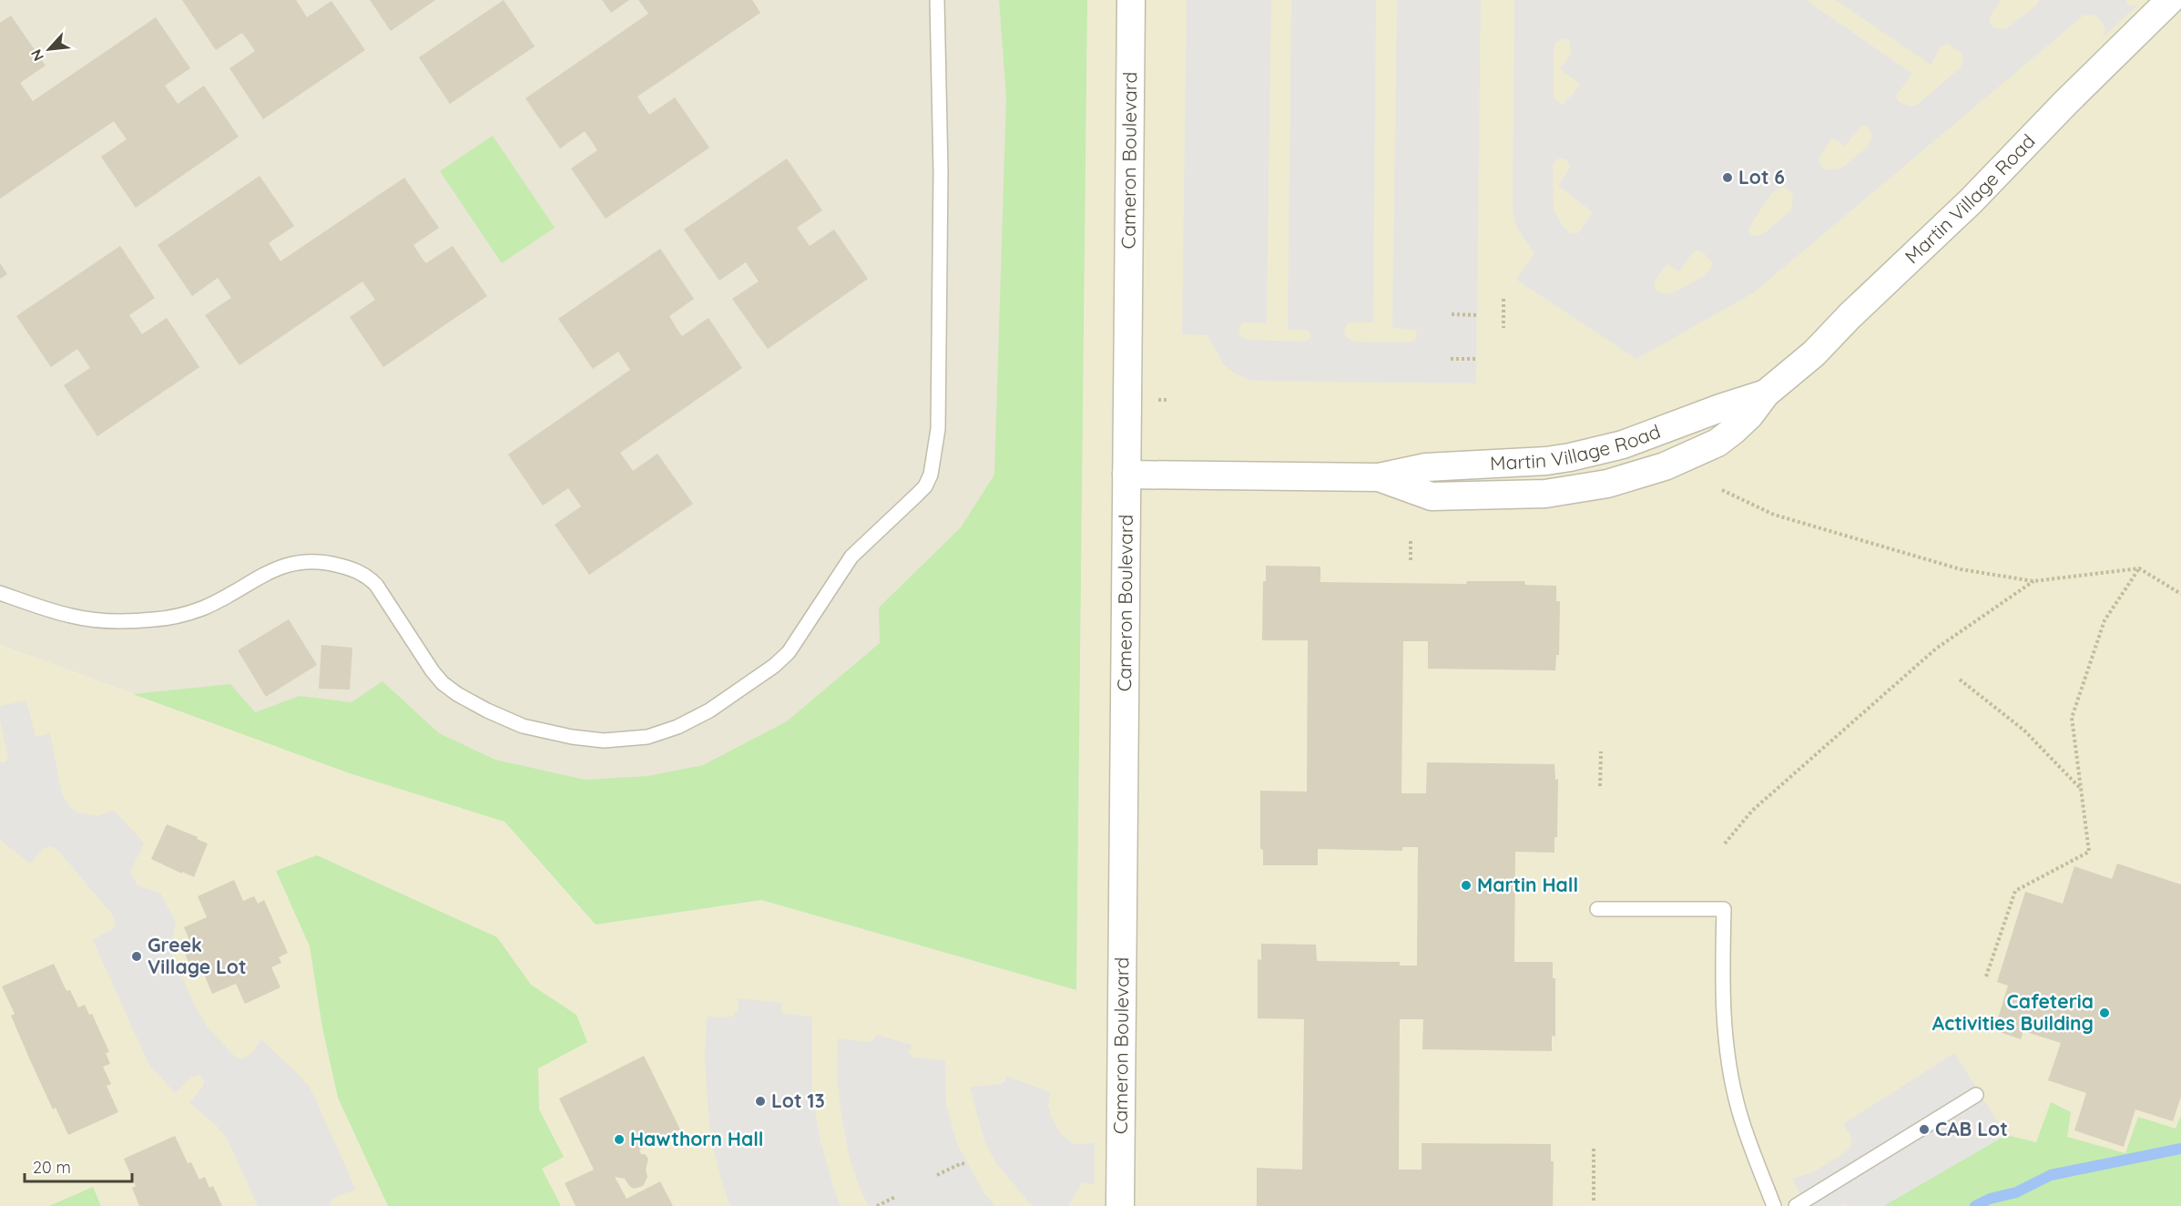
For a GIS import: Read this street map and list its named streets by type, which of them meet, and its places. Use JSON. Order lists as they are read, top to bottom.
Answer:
{
  "streets": {
    "street": ["Cameron Boulevard", "Martin Village Road"]
  },
  "crossings": [
    ["Cameron Boulevard", "Martin Village Road"]
  ],
  "places": [
    "Lot 6",
    "Martin Hall",
    "Greek Village Lot",
    "Cafeteria Activities Building",
    "Lot 13",
    "CAB Lot",
    "Hawthorn Hall"
  ],
  "scale_bar": "20 m",
  "north": "bottom left"
}
